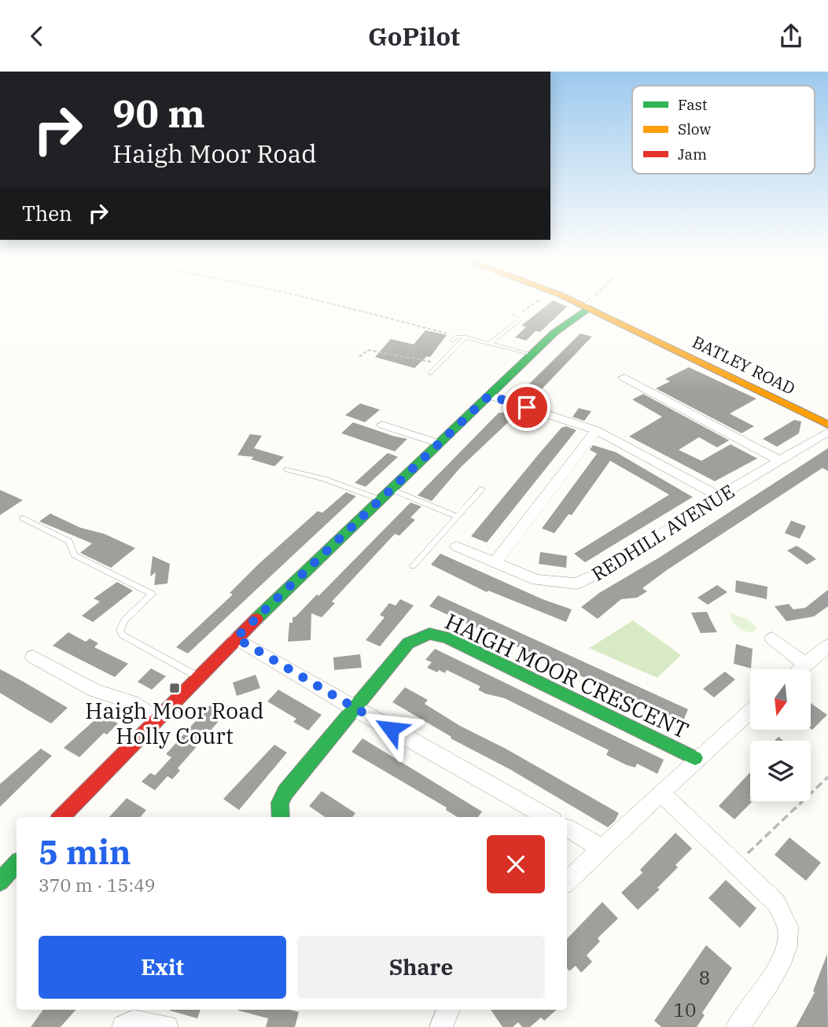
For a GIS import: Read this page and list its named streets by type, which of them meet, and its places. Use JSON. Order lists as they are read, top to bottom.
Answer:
{
  "streets": {
    "street": ["BATLEY ROAD", "REDHILL AVENUE", "HAIGH MOOR CRESCENT"]
  },
  "crossings": [
    ["BATLEY ROAD", "REDHILL AVENUE"]
  ],
  "places": {
    "transit": ["Haigh Moor Road Holly Court"]
  },
  "house_numbers": ["8", "10"],
  "legend": ["Fast", "Slow", "Jam"],
  "north": "bottom",
  "page": {
    "header": "GoPilot",
    "turn": ["90 m", "Haigh Moor Road"],
    "then": "Then",
    "heading": ["5 min", "370 m · 15:49"],
    "buttons": ["Exit", "Share"]
  }
}
